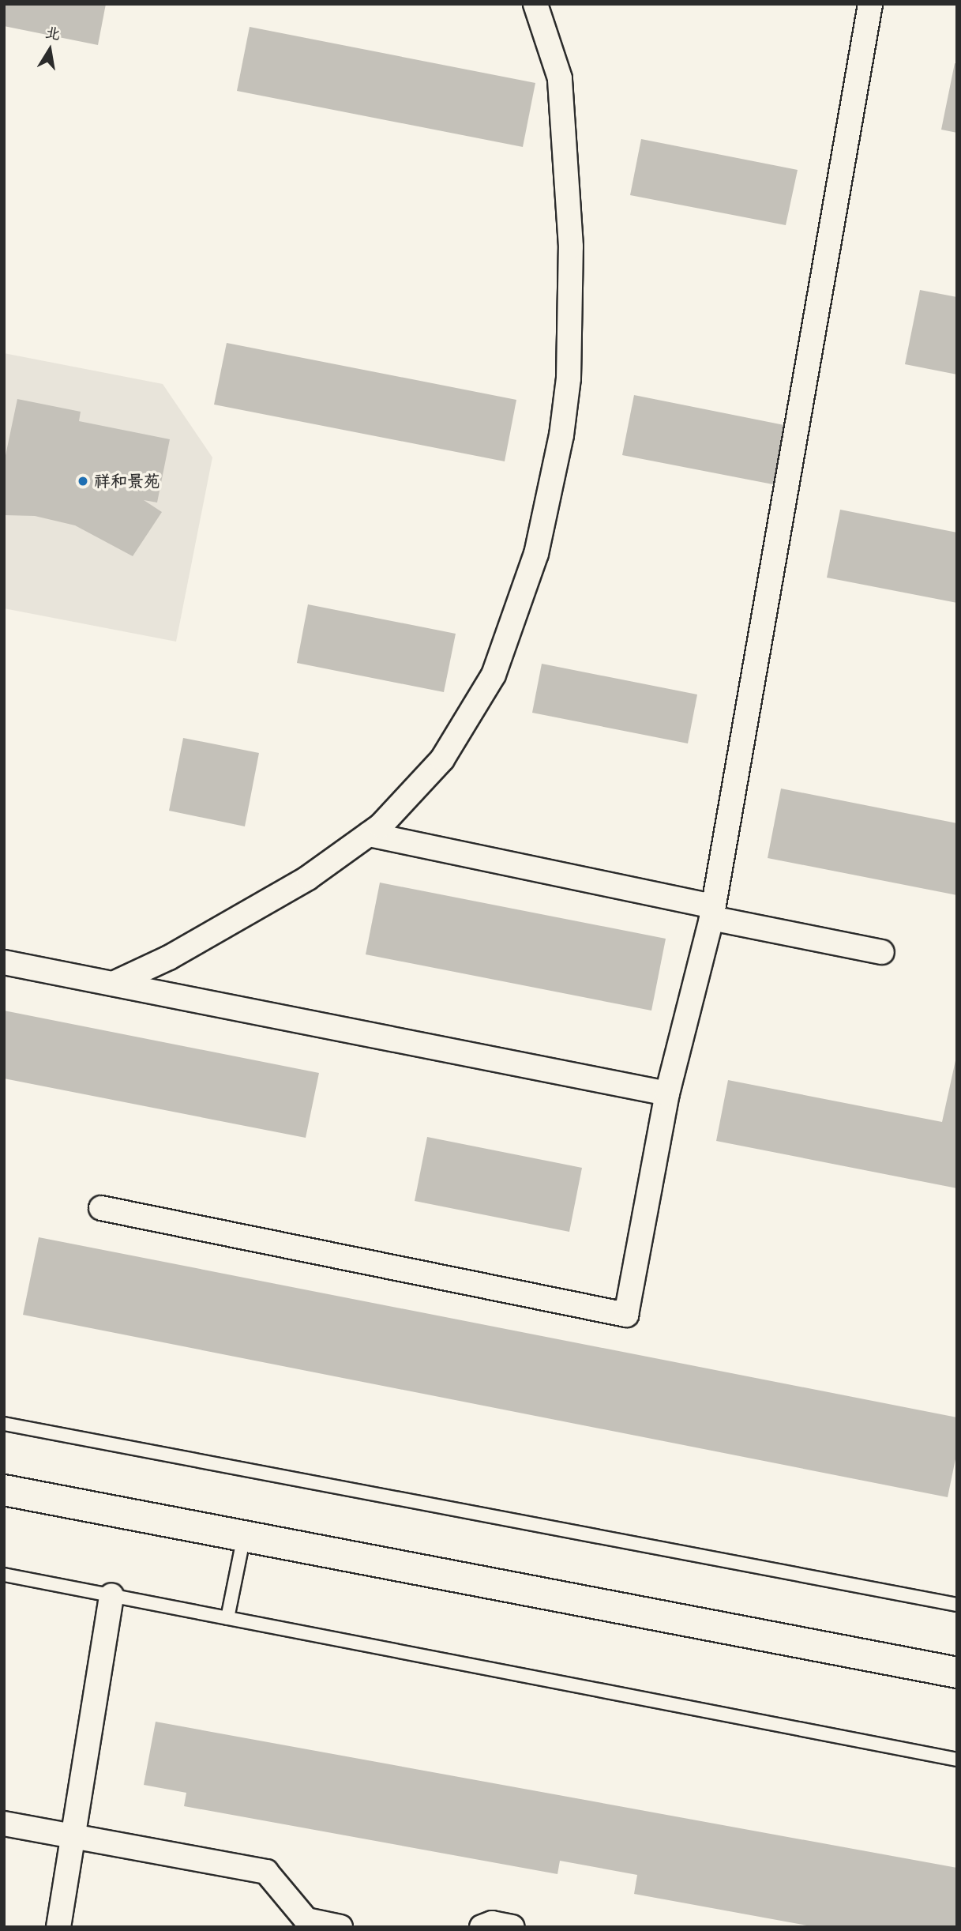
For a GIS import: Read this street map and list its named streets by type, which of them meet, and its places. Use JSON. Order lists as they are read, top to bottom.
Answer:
{
  "places": ["祥和景苑"],
  "north": "top"
}
